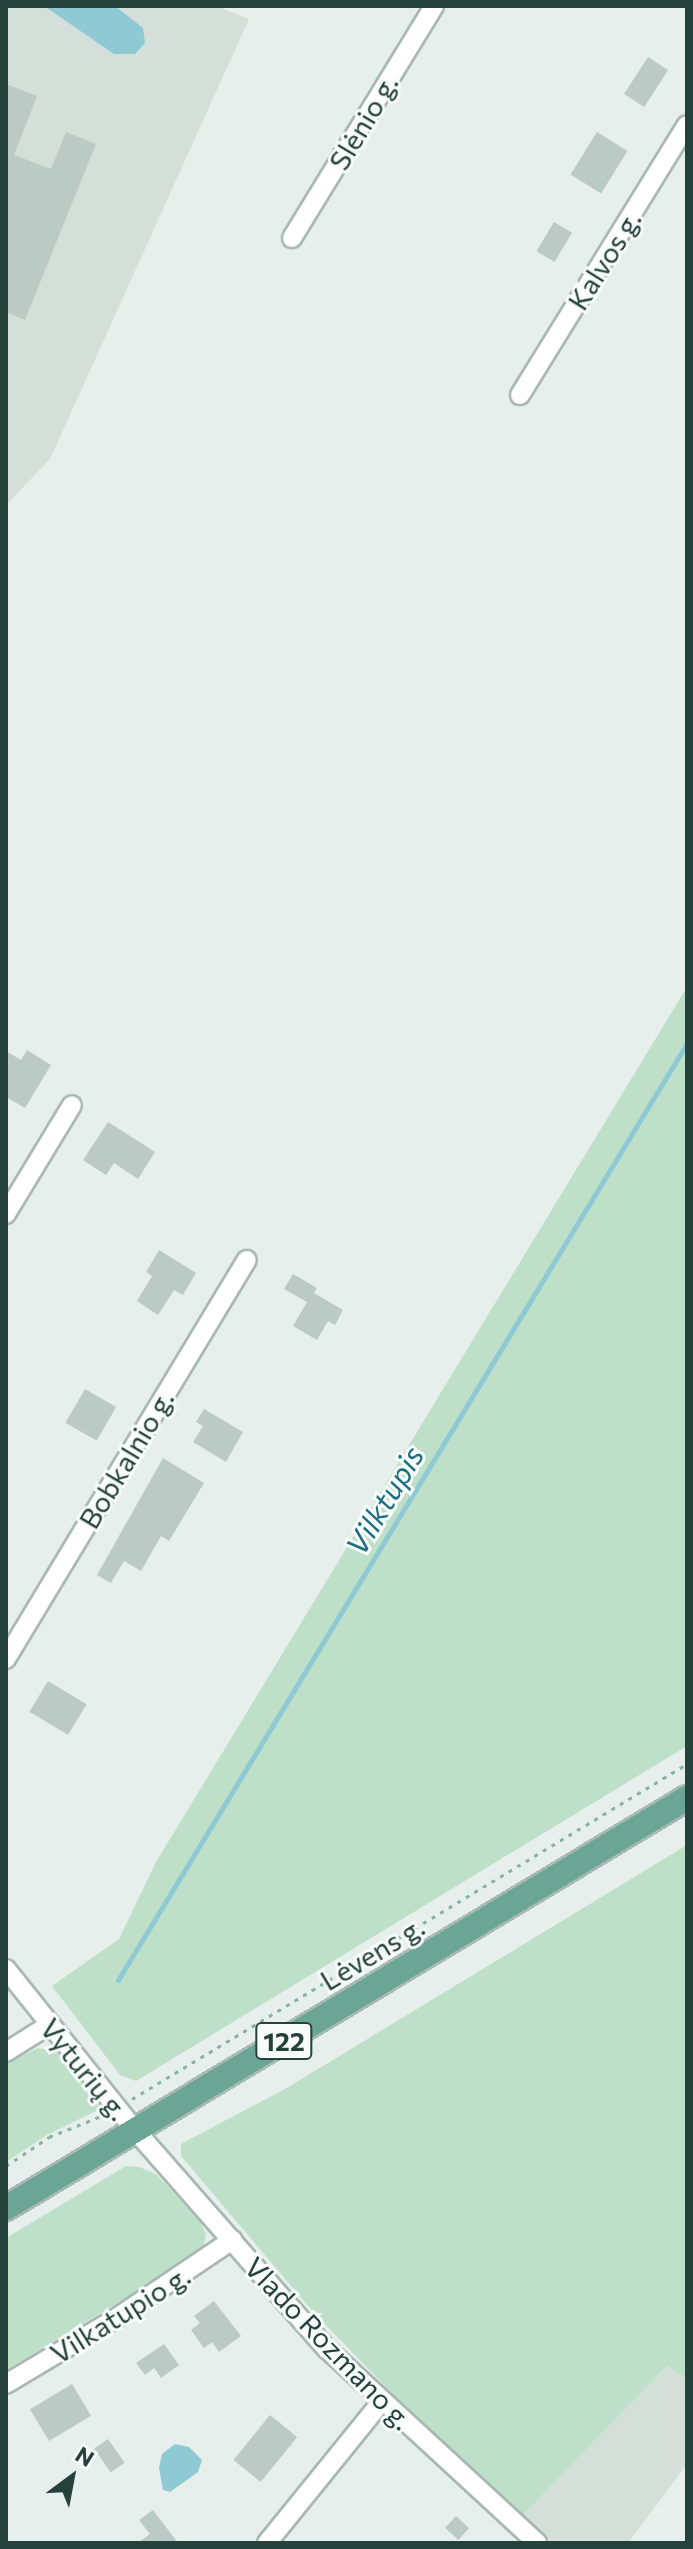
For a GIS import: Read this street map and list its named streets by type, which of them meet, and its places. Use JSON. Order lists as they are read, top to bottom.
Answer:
{
  "streets": {
    "main road": ["Lėvens g.", "122"],
    "street": [
      "Slėnio g.",
      "Kalvos g.",
      "Bobkalnio g.",
      "Vyturių g.",
      "Vilkatupio g.",
      "Vlado Rozmano g."
    ]
  },
  "crossings": [
    ["Lėvens g.", "Vyturių g."],
    ["Lėvens g.", "Vlado Rozmano g."],
    ["Vyturių g.", "Vlado Rozmano g."],
    ["Vilkatupio g.", "Vlado Rozmano g."]
  ],
  "water": ["Vilktupis"],
  "north": "top right"
}
